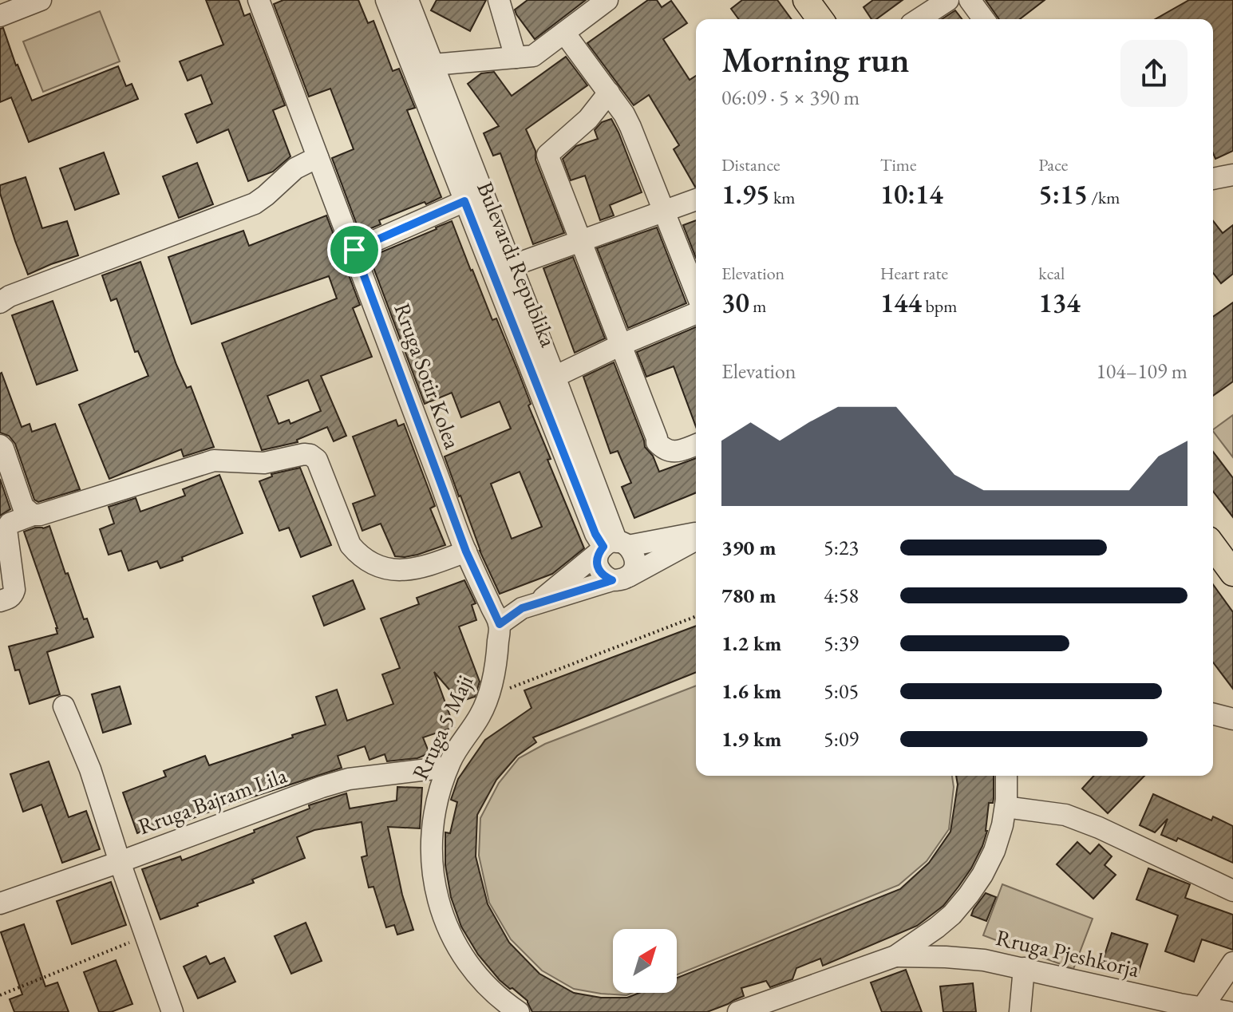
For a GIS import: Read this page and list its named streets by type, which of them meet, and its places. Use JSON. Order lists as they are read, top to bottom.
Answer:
{
  "streets": {
    "street": [
      "Bulevardi Republika",
      "Rruga Sotir Kolea",
      "Rruga 5 Maji",
      "Rruga Bajram Lila",
      "Rruga Pjeshkorja"
    ]
  },
  "crossings": [
    ["Rruga Sotir Kolea", "Rruga 5 Maji"],
    ["Rruga 5 Maji", "Rruga Bajram Lila"]
  ],
  "north": "top right",
  "page": {
    "heading": ["Morning run", "06:09 · 5 × 390 m"],
    "stats": [
      ["Distance", "1.95 km"],
      ["Time", "10:14"],
      ["Pace", "5:15 /km"],
      ["Elevation", "30 m"],
      ["Heart rate", "144 bpm"],
      ["kcal", "134"]
    ],
    "chart": ["Elevation", "104–109 m"],
    "list": [
      {
        "name": "390 m",
        "note": "5:23"
      },
      {
        "name": "780 m",
        "note": "4:58"
      },
      {
        "name": "1.2 km",
        "note": "5:39"
      },
      {
        "name": "1.6 km",
        "note": "5:05"
      },
      {
        "name": "1.9 km",
        "note": "5:09"
      }
    ]
  }
}
